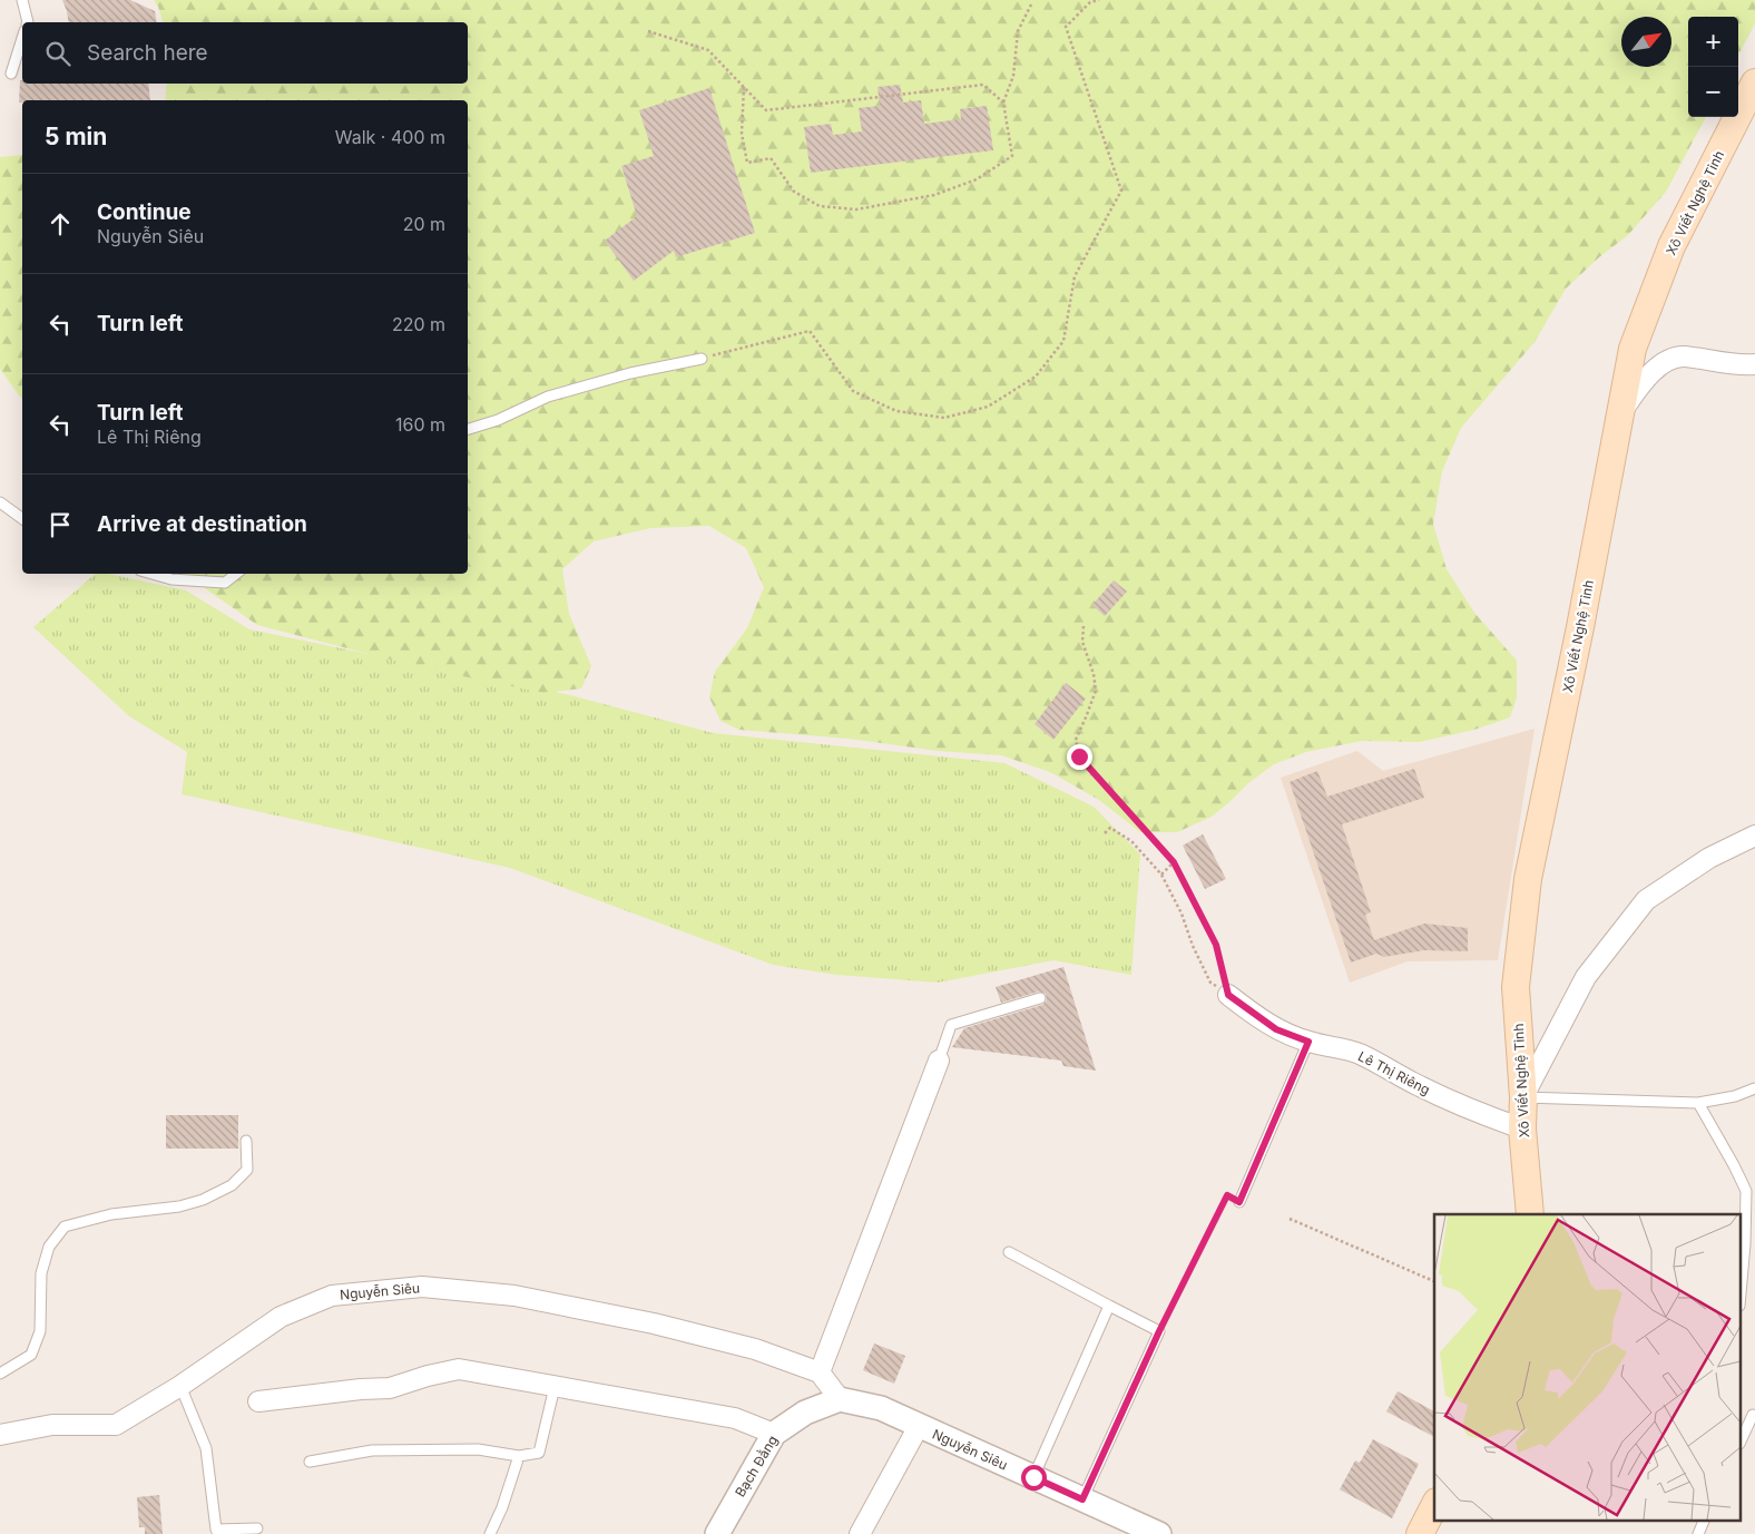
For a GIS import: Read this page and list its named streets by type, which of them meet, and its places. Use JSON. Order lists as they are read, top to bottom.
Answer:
{
  "streets": {
    "main road": ["Xô Viết Nghệ Tỉnh"],
    "street": ["Lê Thị Riêng", "Nguyễn Siêu", "Bạch Đằng"]
  },
  "crossings": [
    ["Xô Viết Nghệ Tỉnh", "Lê Thị Riêng"],
    ["Nguyễn Siêu", "Bạch Đằng"]
  ],
  "north": "top right",
  "page": {
    "map_buttons": ["+", "−"],
    "search": "Search here",
    "heading": ["5 min", "Walk · 400 m"],
    "list": [
      ["Continue", "Nguyễn Siêu", "20 m"],
      ["Turn left", "220 m"],
      ["Turn left", "Lê Thị Riêng", "160 m"],
      "Arrive at destination"
    ]
  }
}
